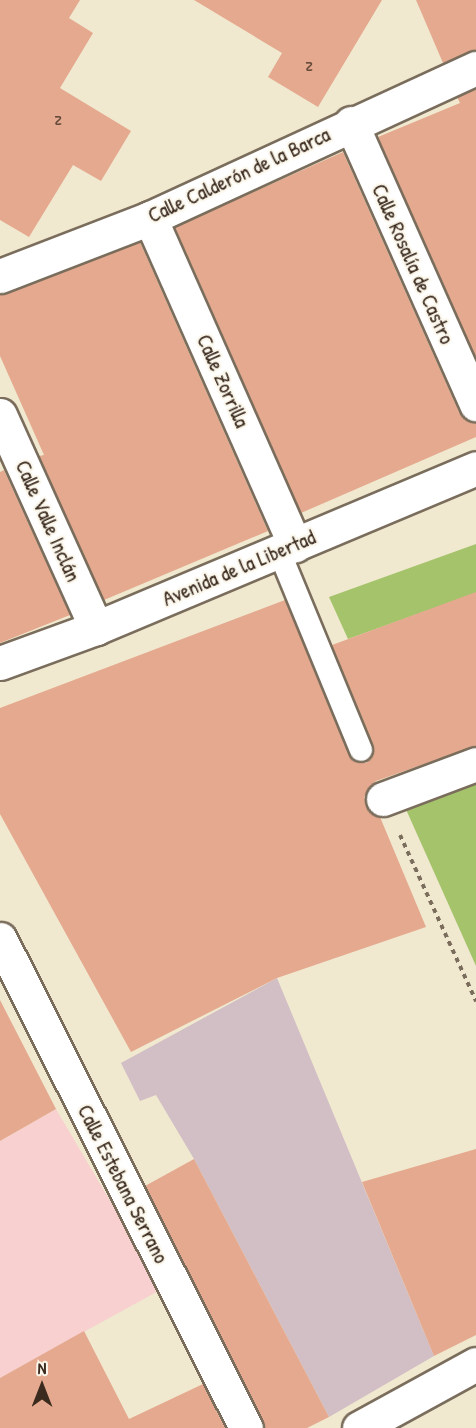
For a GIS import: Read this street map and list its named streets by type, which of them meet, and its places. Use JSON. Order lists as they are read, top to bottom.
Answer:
{
  "streets": {
    "street": [
      "Calle Calderón de la Barca",
      "Calle Rosalía de Castro",
      "Calle Zorrilla",
      "Calle Valle Inclán",
      "Avenida de la Libertad",
      "Calle Estebana Serrano"
    ]
  },
  "crossings": [
    ["Calle Calderón de la Barca", "Calle Rosalía de Castro"],
    ["Calle Calderón de la Barca", "Calle Zorrilla"],
    ["Calle Zorrilla", "Avenida de la Libertad"],
    ["Calle Valle Inclán", "Avenida de la Libertad"]
  ],
  "house_numbers": ["z", "z"],
  "north": "top"
}
